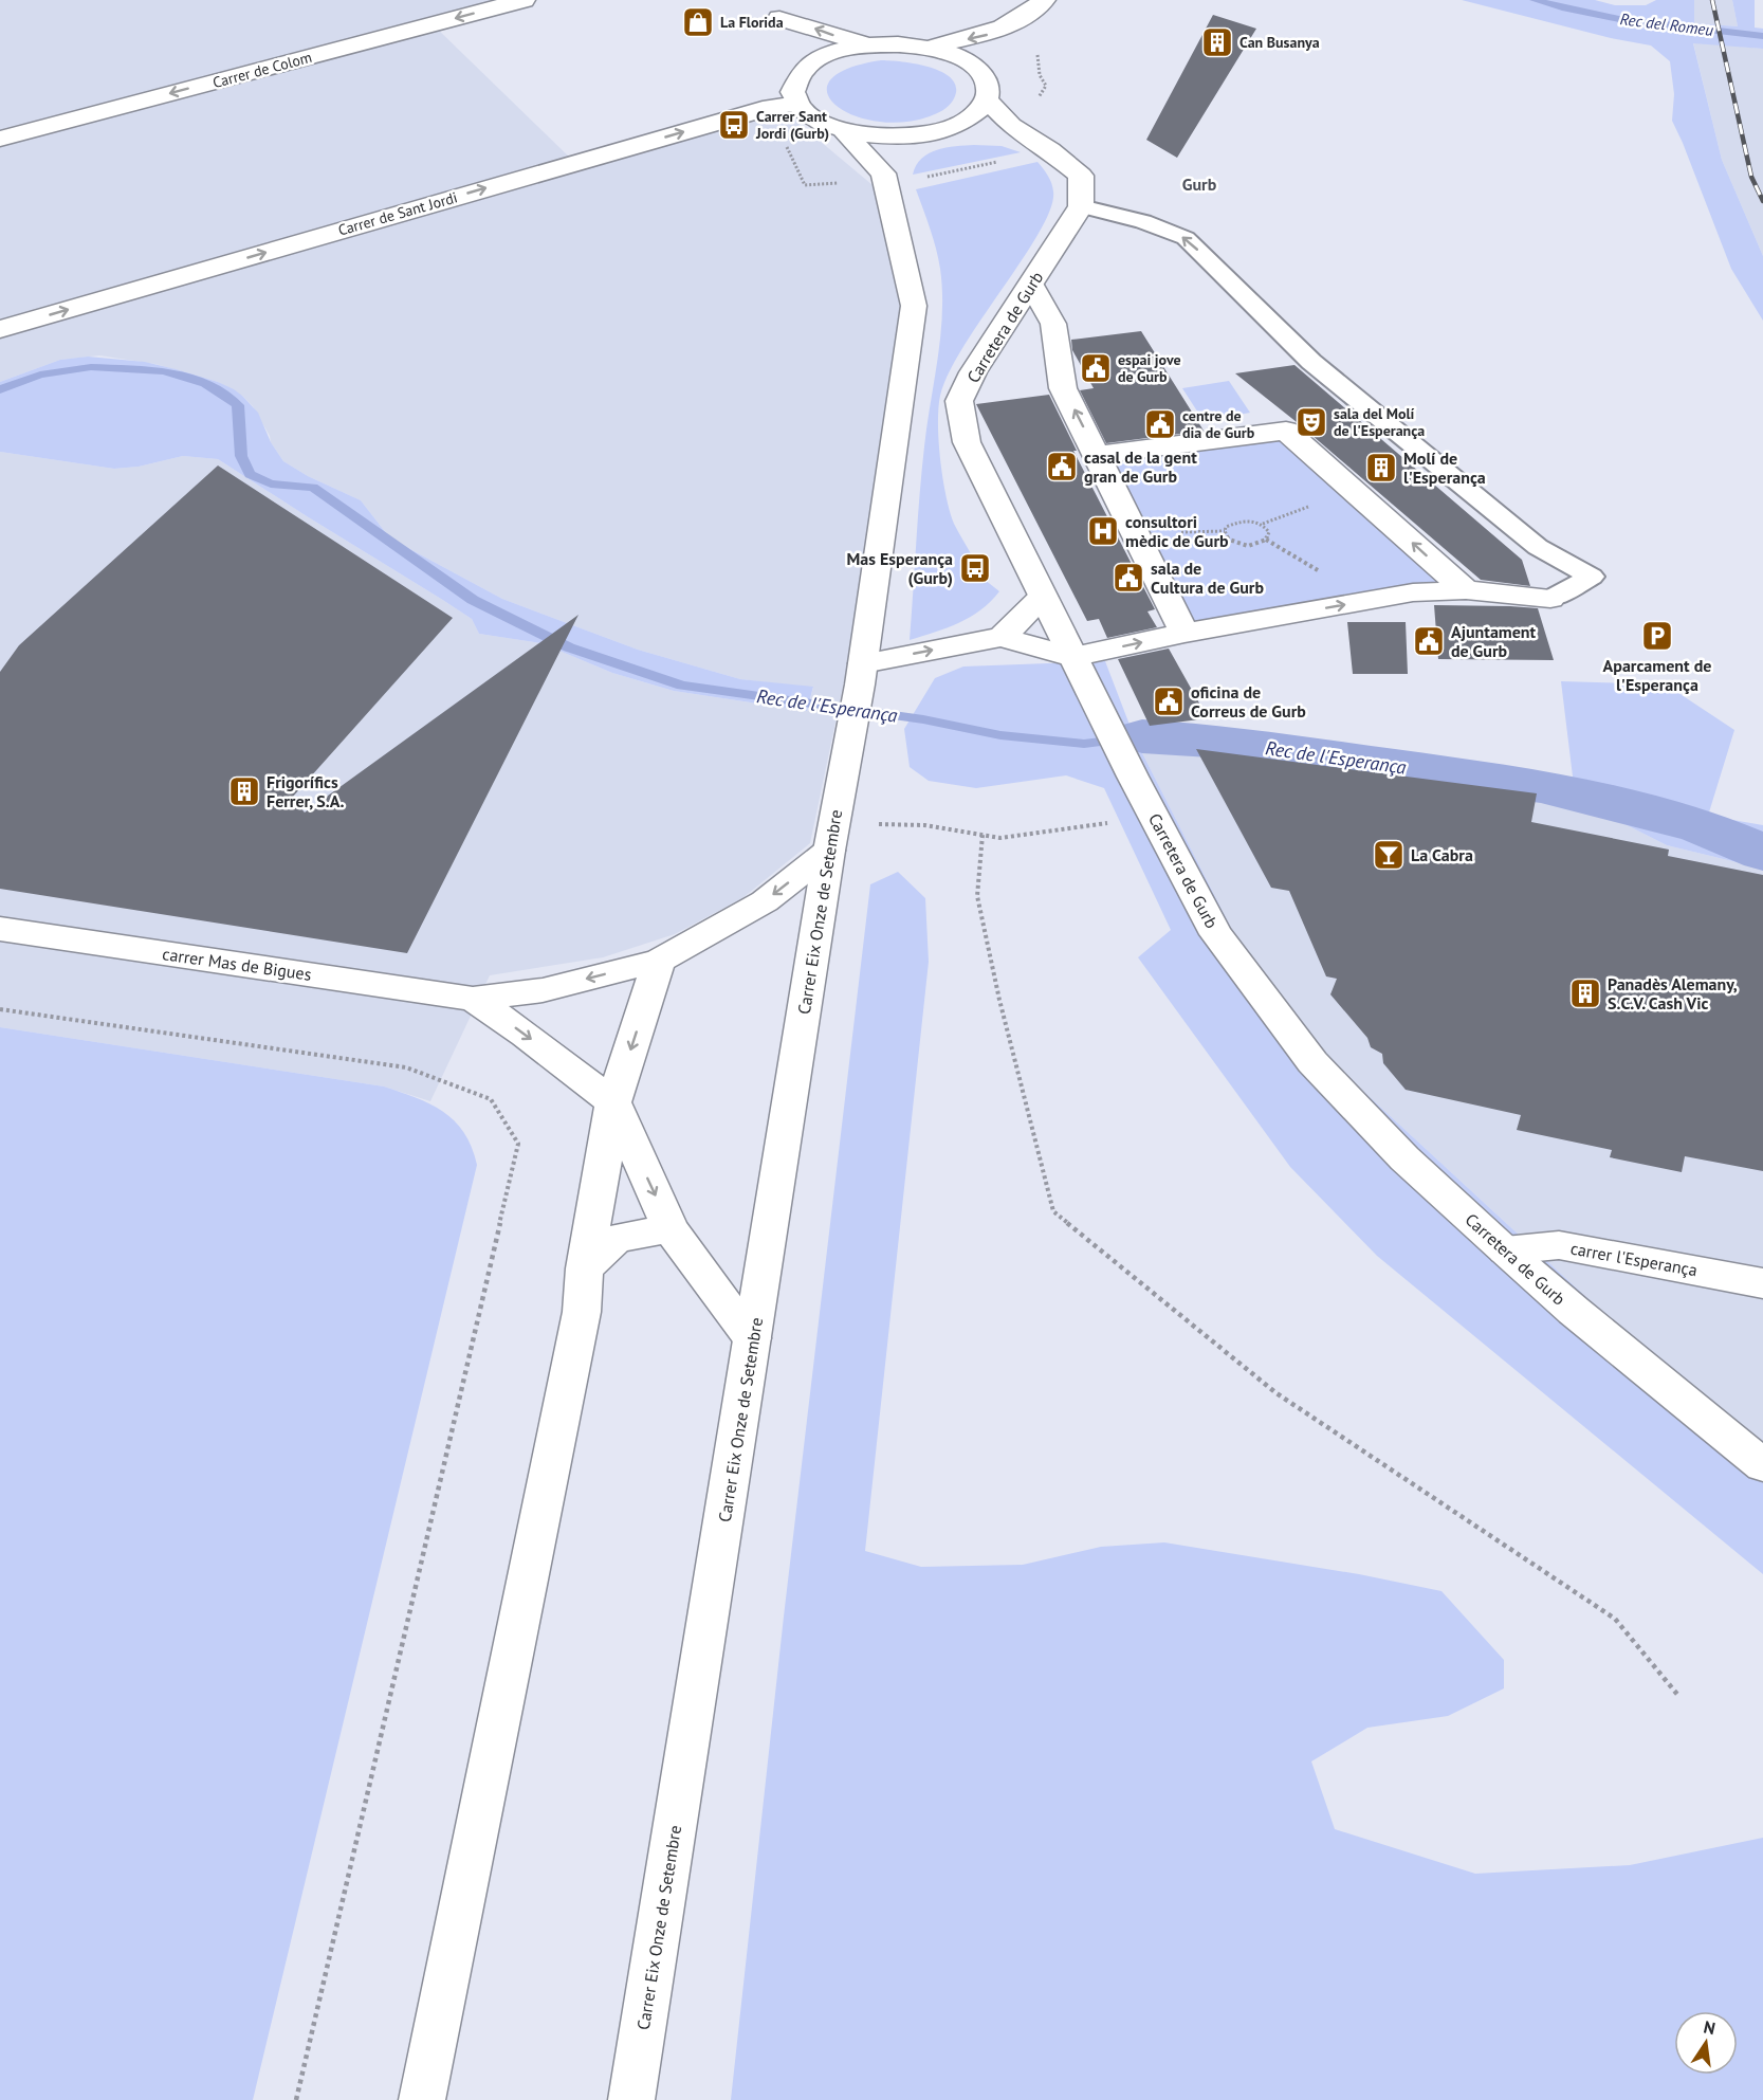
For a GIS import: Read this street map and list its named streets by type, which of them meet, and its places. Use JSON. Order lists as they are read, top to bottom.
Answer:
{
  "streets": {
    "street": [
      "Carrer de Colom",
      "Carrer de Sant Jordi",
      "Carretera de Gurb",
      "Carrer Eix Onze de Setembre",
      "carrer Mas de Bigues",
      "carrer l'Esperança"
    ]
  },
  "crossings": [
    ["Carretera de Gurb", "carrer l'Esperança"],
    ["Carrer Eix Onze de Setembre", "carrer Mas de Bigues"]
  ],
  "one_way": ["Carrer de Colom", "Carrer de Sant Jordi"],
  "districts": ["Gurb"],
  "water": ["Rec del Romeu", "Rec de l'Esperança"],
  "places": {
    "shop": ["La Florida"],
    "building": [
      "Can Busanya",
      "Molí de l'Esperança",
      "Frigorífics Ferrer, S.A.",
      "Panadès Alemany, S.C.V. Cash Vic"
    ],
    "bus stop": ["Carrer Sant Jordi (Gurb)", "Mas Esperança (Gurb)"],
    "public building": [
      "espai jove de Gurb",
      "centre de dia de Gurb",
      "casal de la gent gran de Gurb",
      "sala de Cultura de Gurb",
      "Ajuntament de Gurb",
      "oficina de Correus de Gurb"
    ],
    "theatre": ["sala del Molí de l'Esperança"],
    "hospital": ["consultori mèdic de Gurb"],
    "parking": ["Aparcament de l'Esperança"],
    "bar": ["La Cabra"]
  },
  "north": "top"
}
